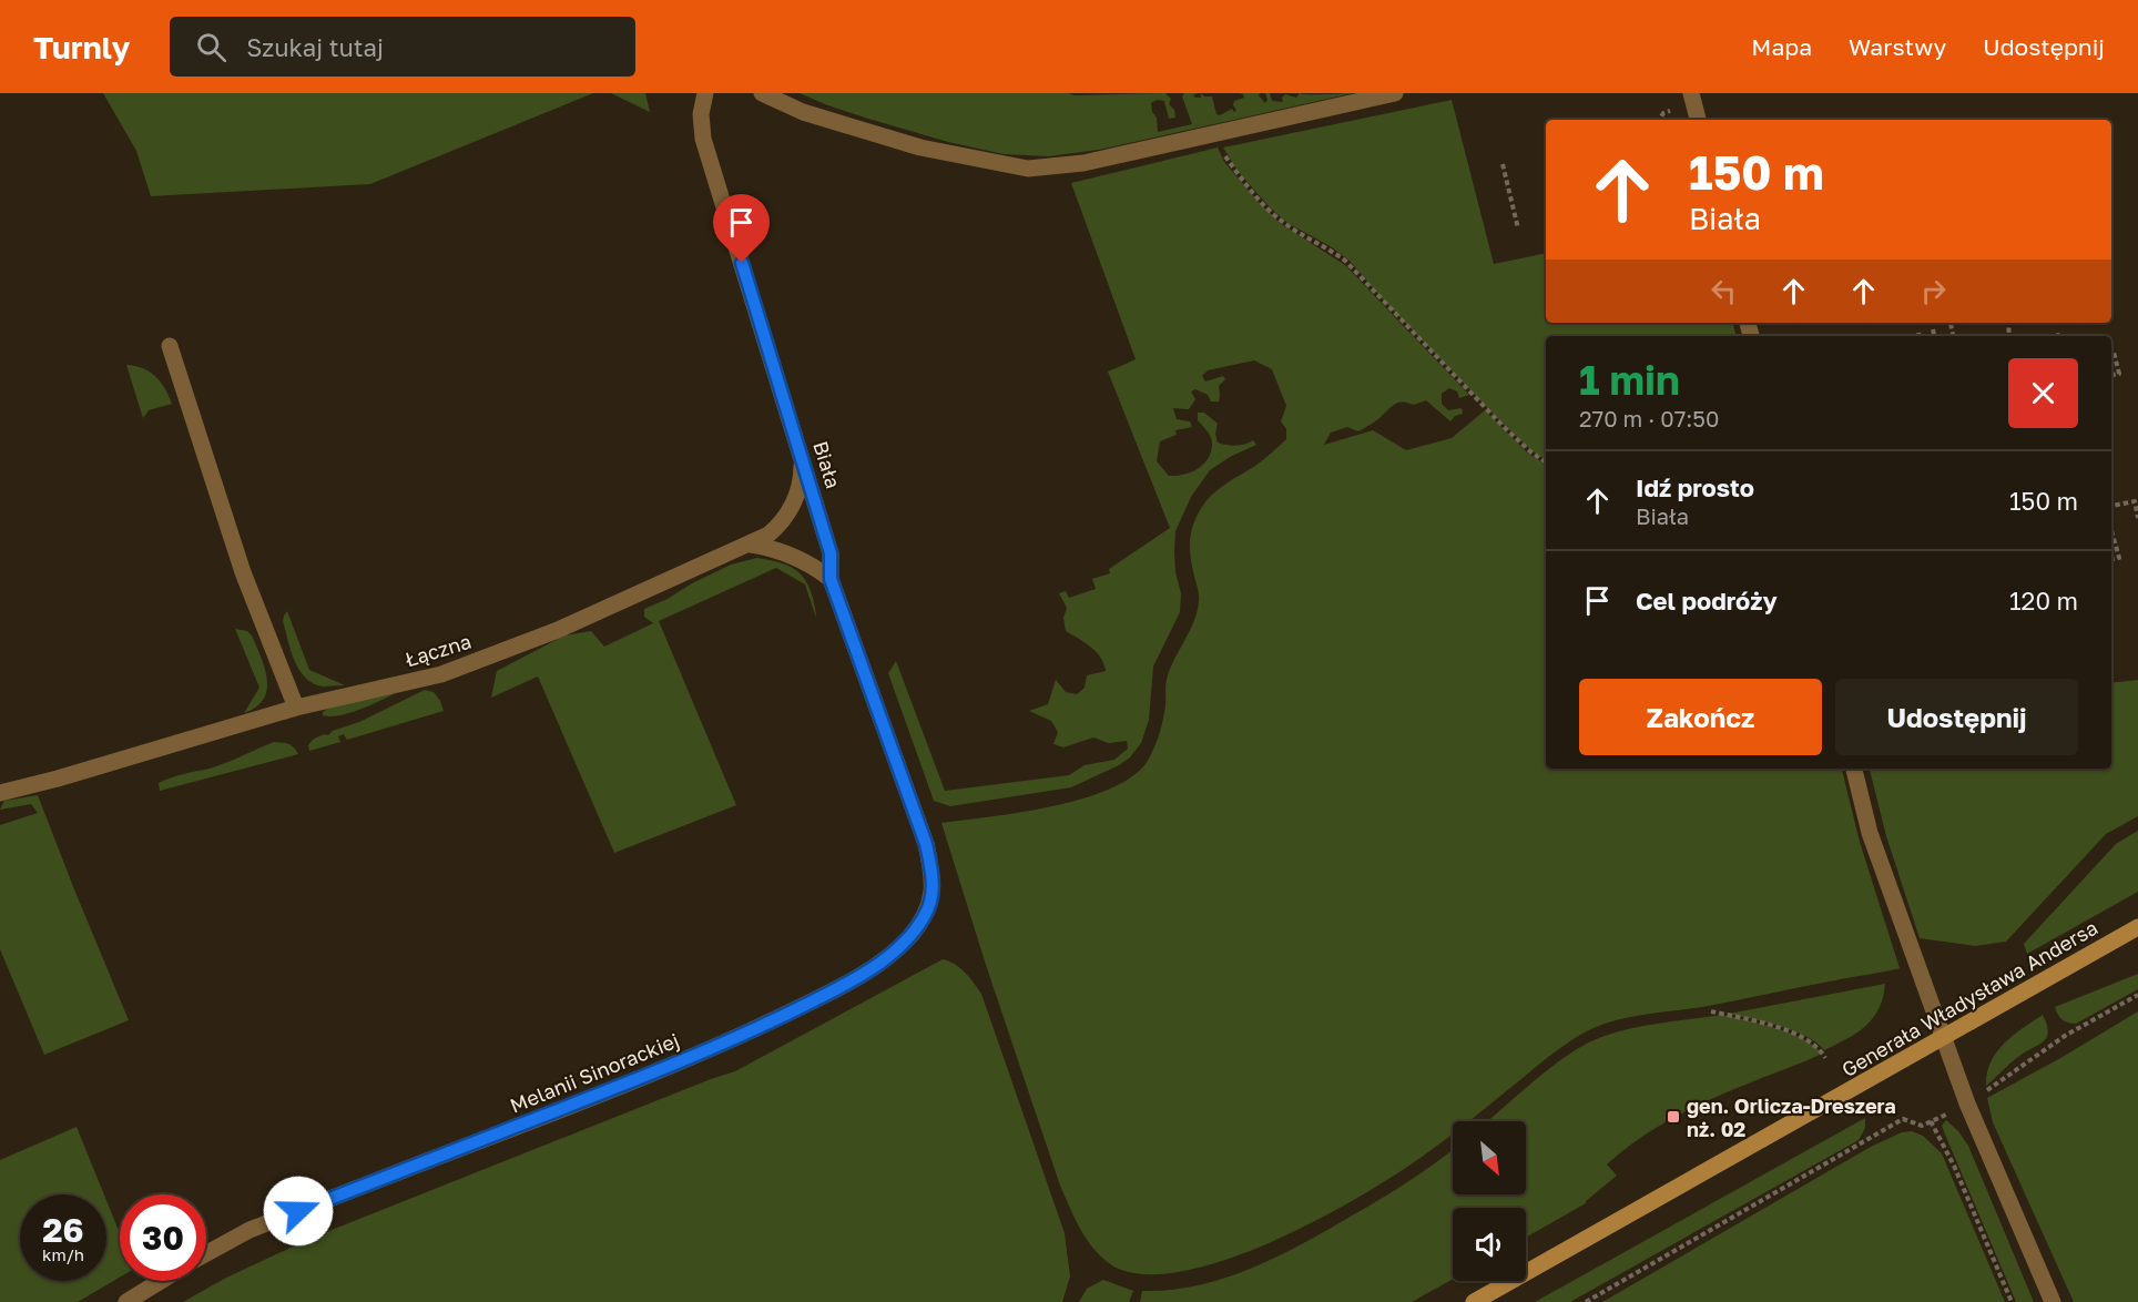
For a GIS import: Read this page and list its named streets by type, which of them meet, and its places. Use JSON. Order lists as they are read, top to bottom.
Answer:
{
  "streets": {
    "main road": ["Generała Władysława Andersa"],
    "street": ["Biała", "Łączna", "Melanii Sinorackiej"]
  },
  "crossings": [
    ["Biała", "Łączna"],
    ["Biała", "Melanii Sinorackiej"]
  ],
  "places": {
    "transit": ["gen. Orlicza-Dreszera nż. 02"]
  },
  "north": "bottom right",
  "page": {
    "header": "Turnly",
    "search": "Szukaj tutaj",
    "nav": ["Mapa", "Warstwy", "Udostępnij"],
    "turn": ["150 m", "Biała"],
    "heading": ["1 min", "270 m · 07:50"],
    "list": [
      {
        "name": "Idź prosto",
        "note": "Biała",
        "value": "150 m"
      },
      {
        "name": "Cel podróży",
        "value": "120 m"
      }
    ],
    "buttons": ["Zakończ", "Udostępnij"],
    "speed": "26 km/h",
    "limit": "30"
  }
}
